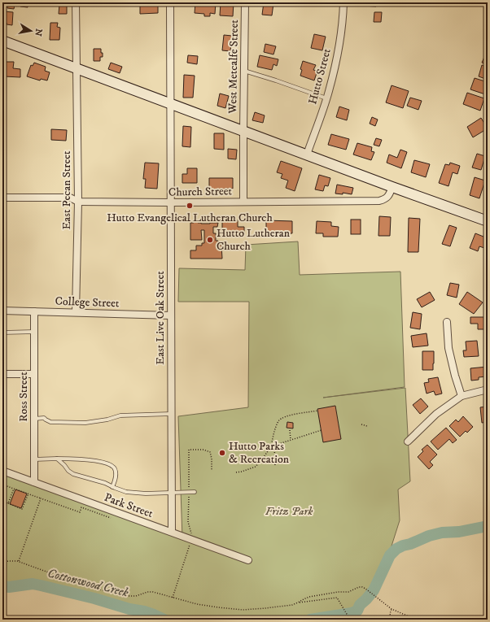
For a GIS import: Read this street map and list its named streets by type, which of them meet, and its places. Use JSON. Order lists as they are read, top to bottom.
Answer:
{
  "streets": {
    "street": [
      "West Metcalfe Street",
      "Hutto Street",
      "East Pecan Street",
      "Church Street",
      "College Street",
      "East Live Oak Street",
      "Ross Street",
      "Park Street"
    ]
  },
  "crossings": [
    ["West Metcalfe Street", "Church Street"],
    ["East Pecan Street", "Church Street"],
    ["East Pecan Street", "College Street"],
    ["Church Street", "East Live Oak Street"],
    ["College Street", "East Live Oak Street"],
    ["College Street", "Ross Street"],
    ["East Live Oak Street", "Park Street"],
    ["Ross Street", "Park Street"]
  ],
  "water": ["Cottonwood Creek"],
  "parks": ["Fritz Park"],
  "places": ["Hutto Evangelical Lutheran Church", "Hutto Lutheran Church", "Hutto Parks & Recreation"],
  "north": "right"
}
